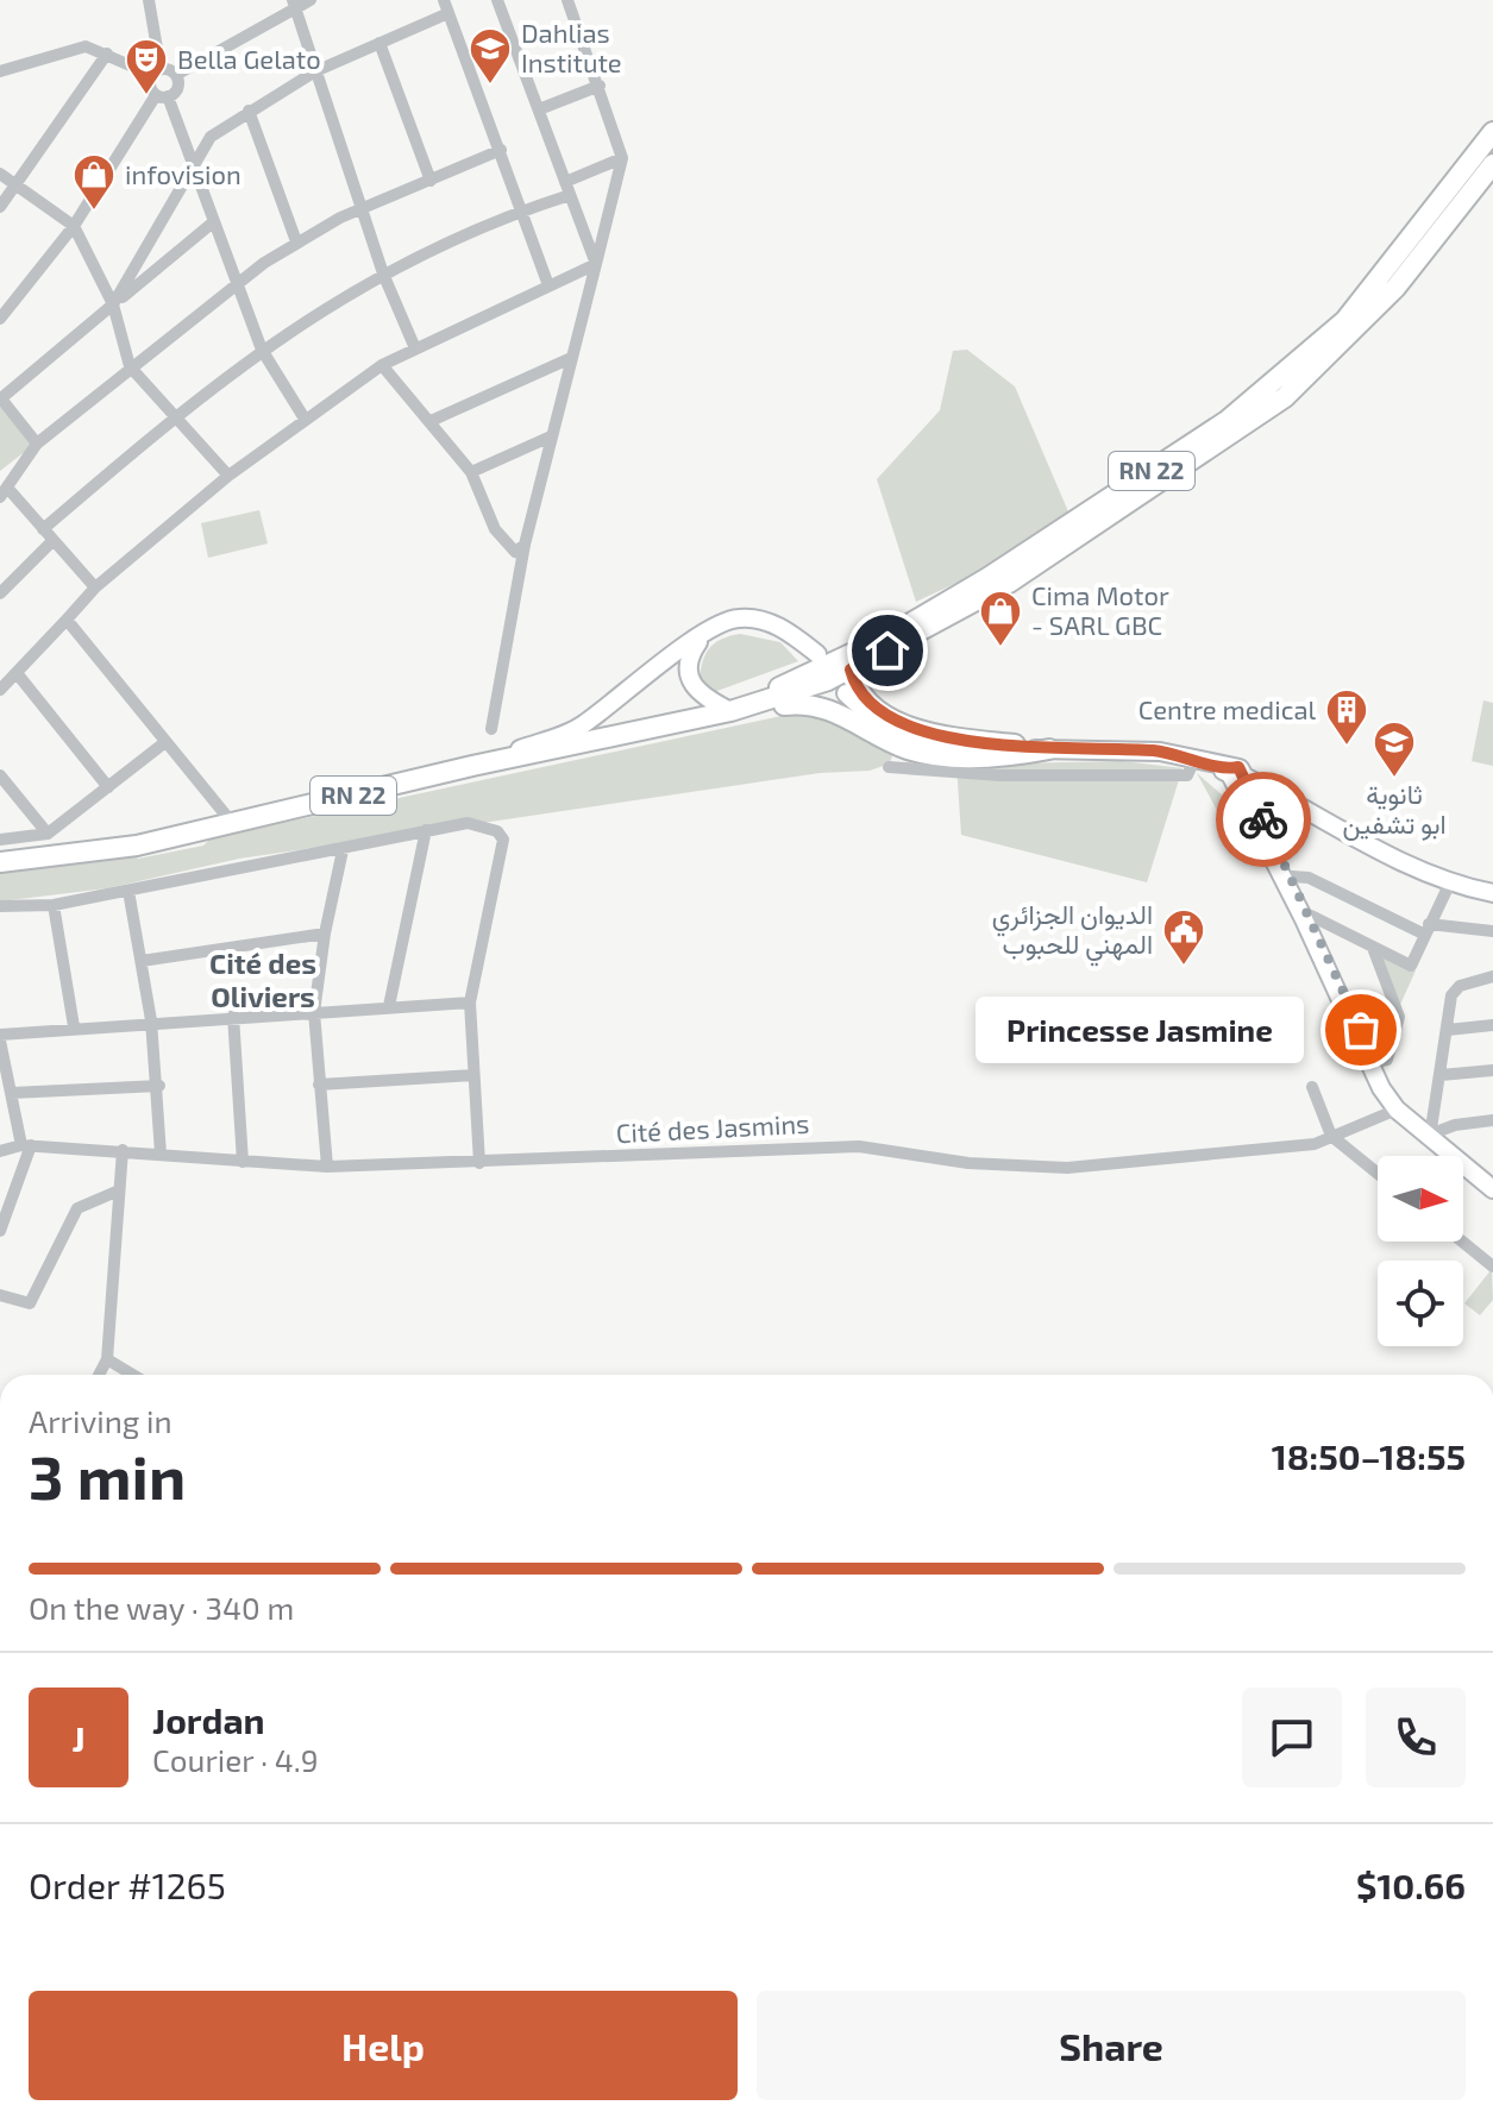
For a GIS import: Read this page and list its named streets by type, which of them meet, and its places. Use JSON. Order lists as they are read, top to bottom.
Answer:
{
  "streets": {
    "main road": ["RN 22"],
    "street": ["Cité des Jasmins"]
  },
  "districts": ["Cité des Oliviers"],
  "places": {
    "school or university": ["Dahlias Institute", "ثانوية ابو تشفين"],
    "theatre": ["Bella Gelato"],
    "shop": ["infovision", "Cima Motor - SARL GBC"],
    "building": ["Centre medical"],
    "public building": ["الديوان الجزائري المهني للحبوب"],
    "other": ["Princesse Jasmine"]
  },
  "north": "right",
  "page": {
    "bubble": "Princesse Jasmine",
    "heading": ["3 min", "Arriving in", "18:50–18:55"],
    "panel": [
      "Jordan",
      "Courier · 4.9",
      "Order #1265",
      "$10.66"
    ],
    "bar": "On the way · 340 m",
    "round": "J",
    "buttons": ["Help", "Share"]
  }
}
